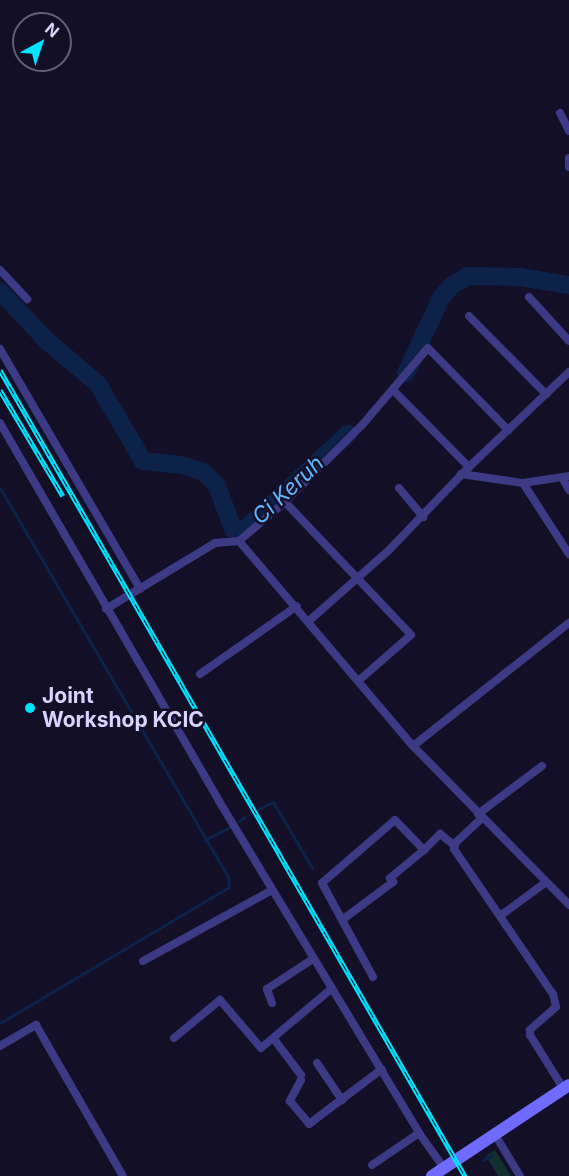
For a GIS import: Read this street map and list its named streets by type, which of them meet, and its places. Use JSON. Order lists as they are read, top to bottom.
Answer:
{
  "water": ["Ci Keruh"],
  "places": ["Joint Workshop KCIC"],
  "north": "top right"
}
